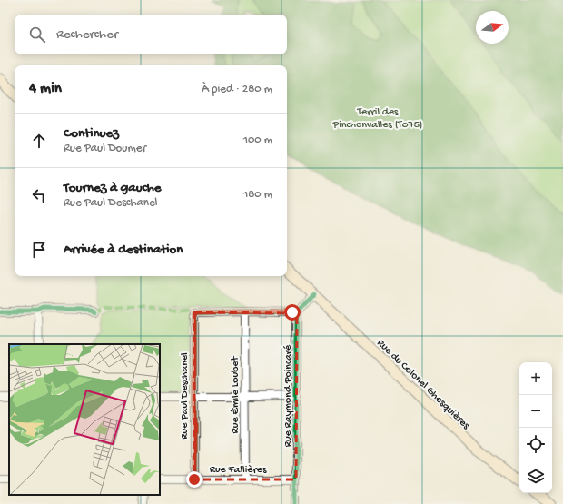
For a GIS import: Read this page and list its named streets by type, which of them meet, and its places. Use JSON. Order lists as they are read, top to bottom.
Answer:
{
  "streets": {
    "main road": ["Rue du Colonel Ghesquières"],
    "street": [
      "Rue Émile Loubet",
      "Rue Paul Deschanel",
      "Rue Raymond Poincaré",
      "Rue Fallières"
    ]
  },
  "crossings": [
    ["Rue Émile Loubet", "Rue Paul Deschanel"],
    ["Rue Émile Loubet", "Rue Fallières"],
    ["Rue Paul Deschanel", "Rue Fallières"],
    ["Rue Raymond Poincaré", "Rue Fallières"]
  ],
  "parks": ["Terril des Pinchonvalles (T075)"],
  "north": "right",
  "page": {
    "search": "Rechercher",
    "heading": ["4 min", "À pied · 280 m"],
    "list": [
      ["Continuez", "Rue Paul Doumer", "100 m"],
      ["Tournez à gauche", "Rue Paul Deschanel", "180 m"],
      "Arrivée à destination"
    ],
    "map_buttons": ["+", "−"]
  }
}
